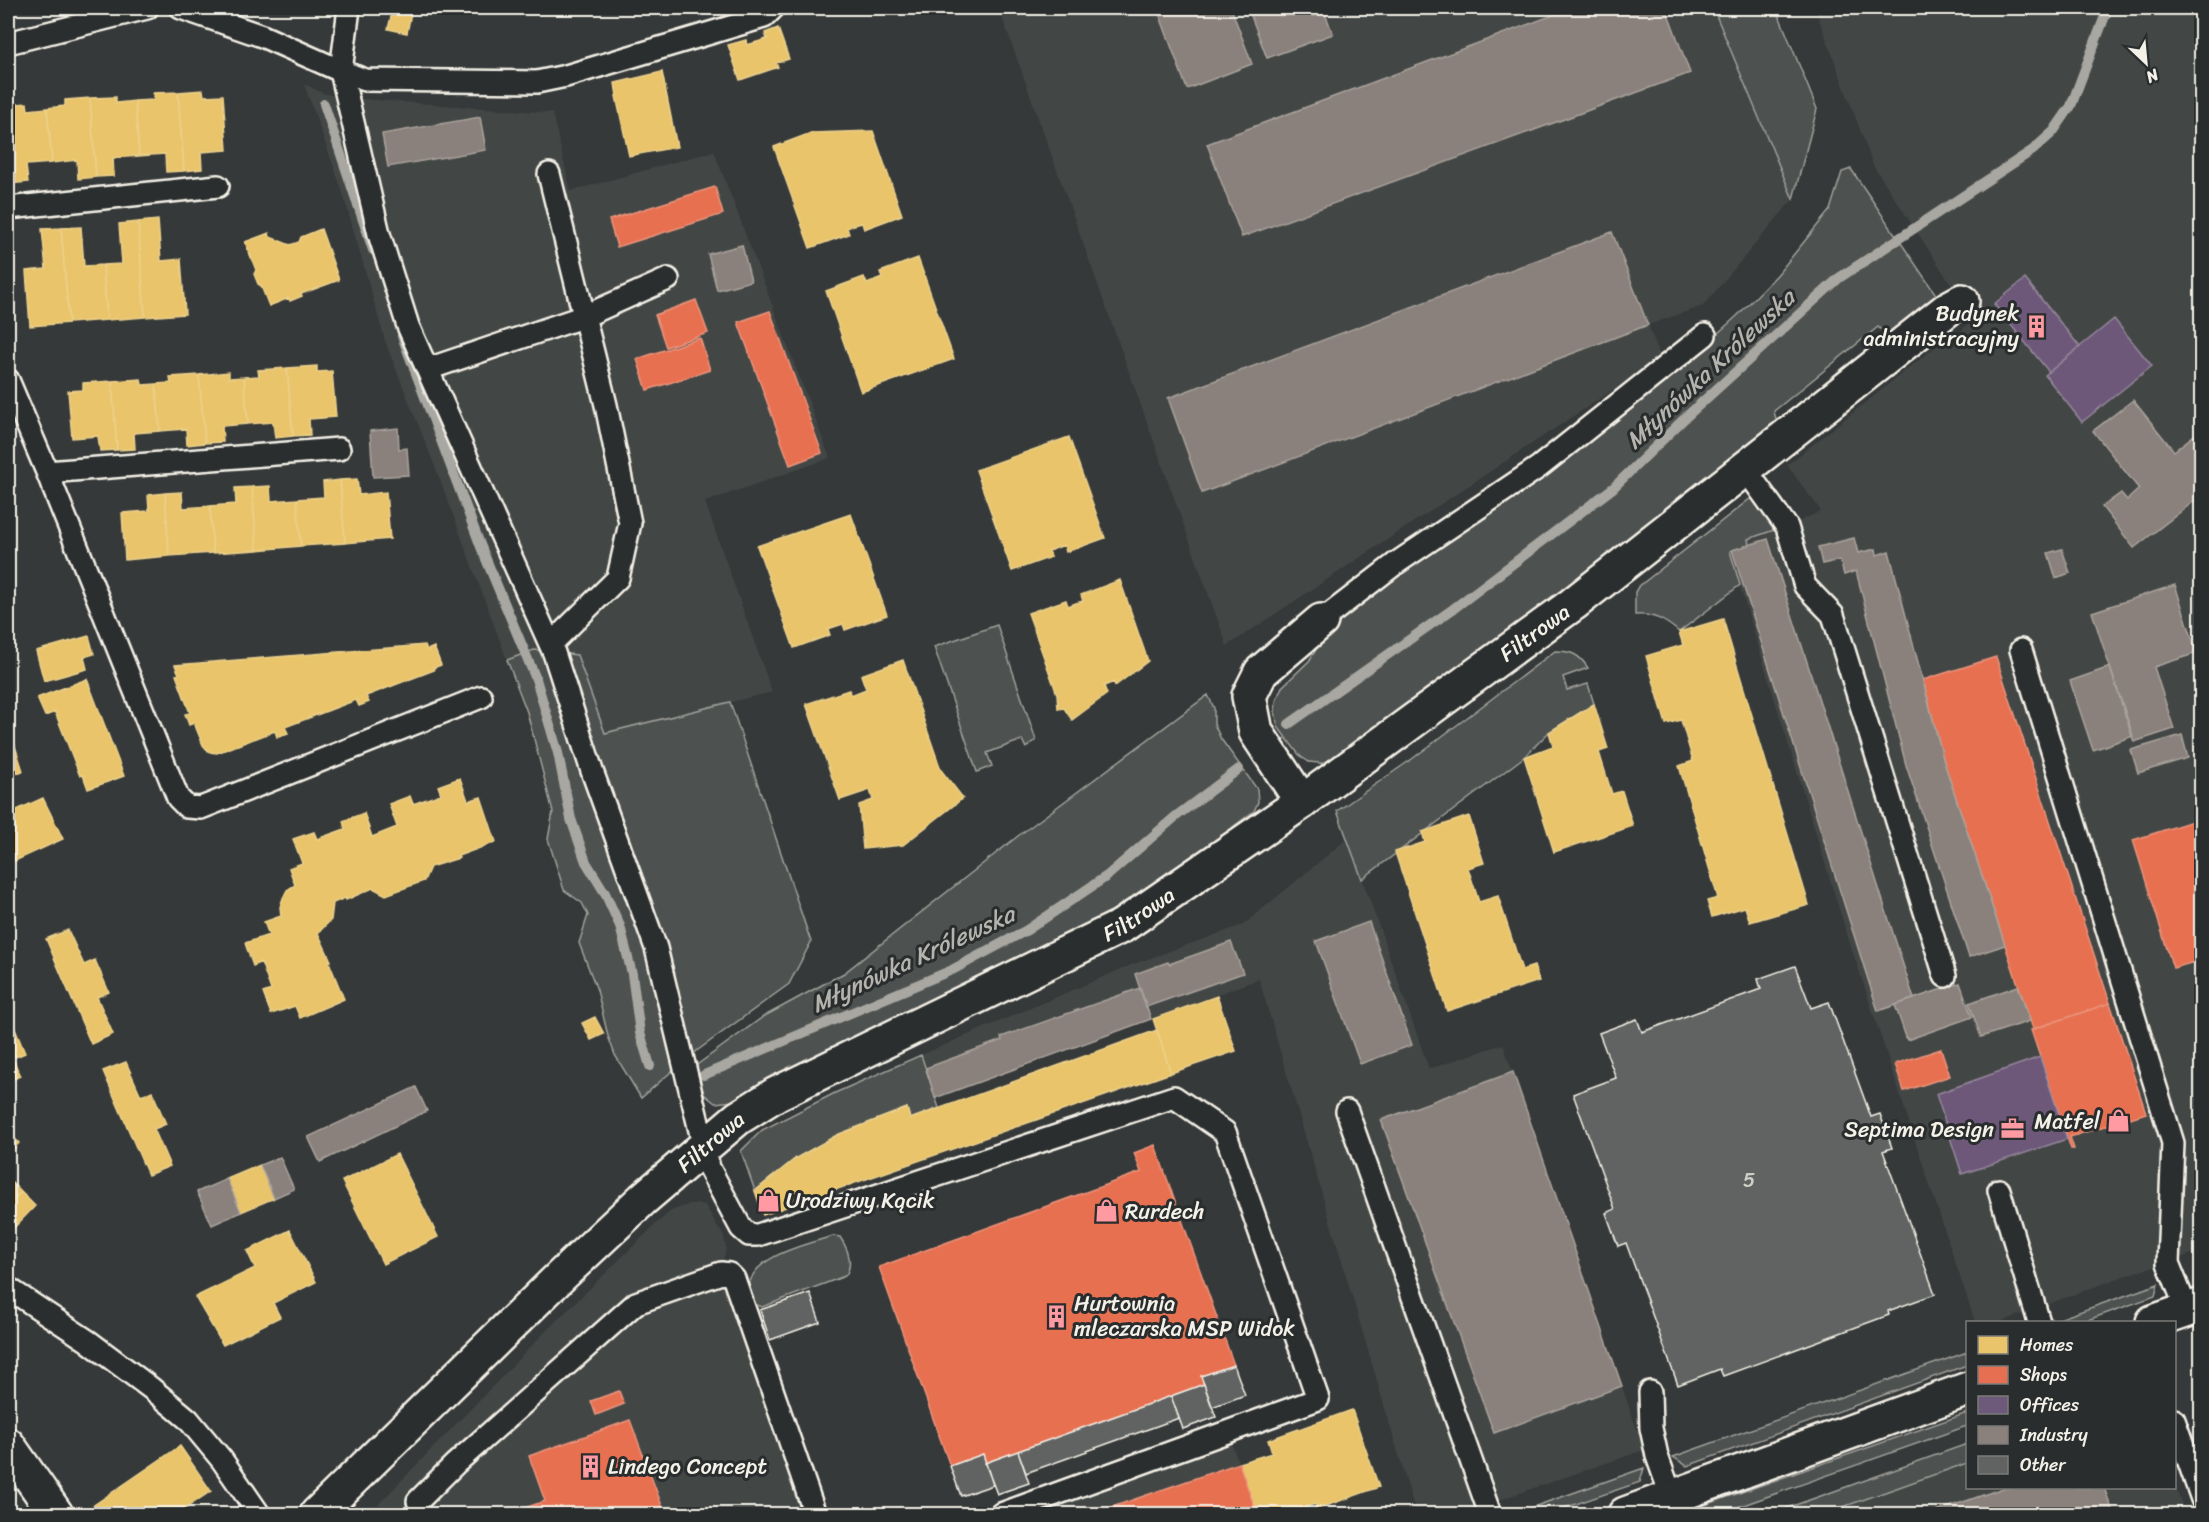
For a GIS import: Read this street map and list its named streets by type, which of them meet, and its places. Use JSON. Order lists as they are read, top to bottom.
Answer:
{
  "streets": {
    "street": ["Filtrowa"]
  },
  "water": ["Młynówka Królewska"],
  "places": {
    "building": ["Budynek administracyjny", "Hurtownia mleczarska MSP Widok", "Lindego Concept"],
    "shop": ["Matfel", "Urodziwy Kącik", "Rurdech"],
    "office": ["Septima Design"]
  },
  "house_numbers": ["5"],
  "legend": [
    "Homes",
    "Shops",
    "Offices",
    "Industry",
    "Other"
  ],
  "north": "bottom right"
}
